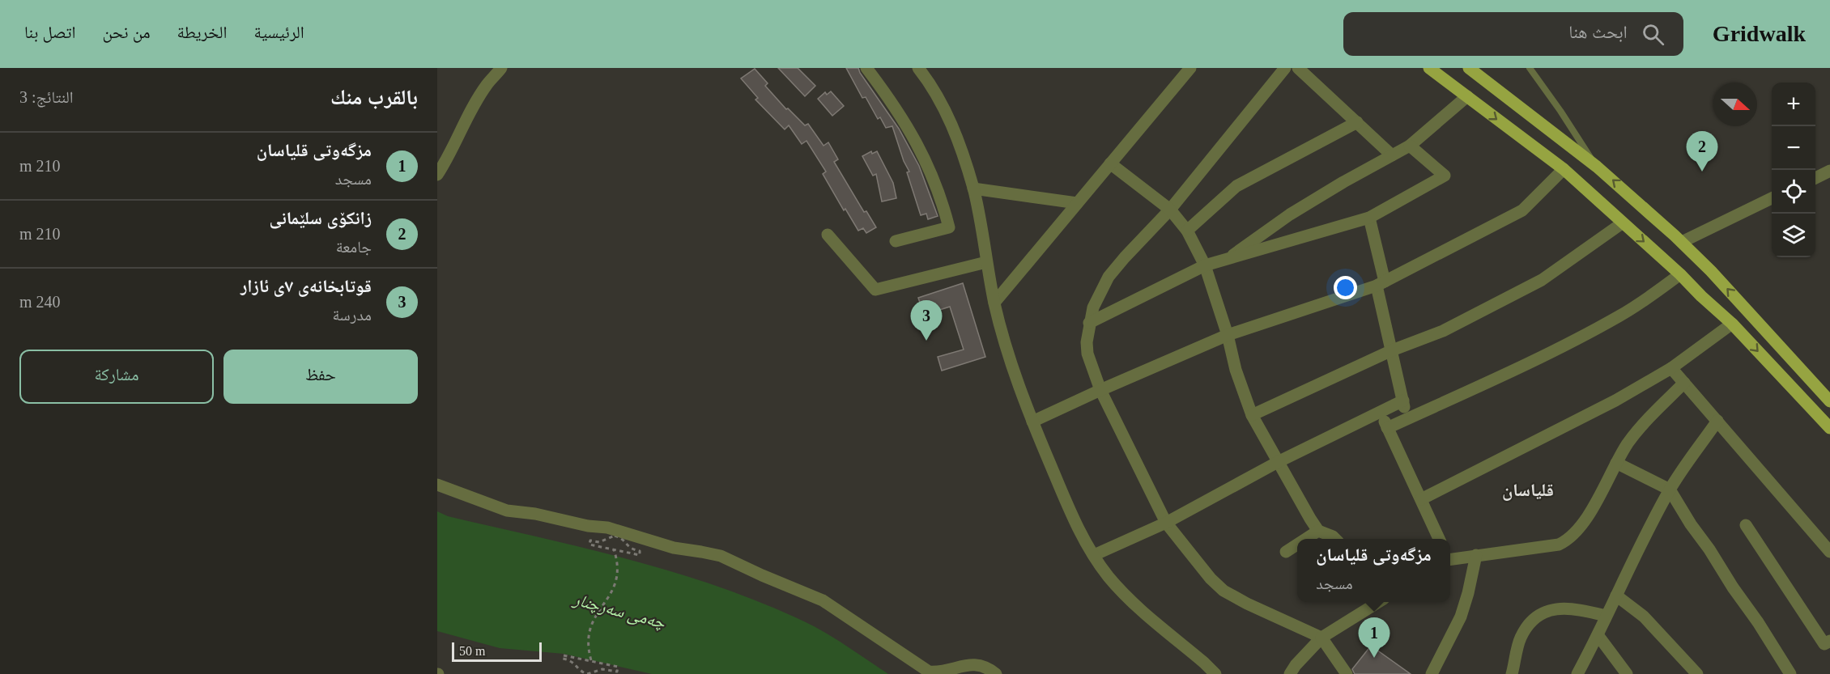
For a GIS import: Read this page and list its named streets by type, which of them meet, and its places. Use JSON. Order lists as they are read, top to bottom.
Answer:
{
  "districts": ["قلياسان"],
  "water": ["چەمی سەرچنار"],
  "scale_bar": "50 m",
  "north": "right",
  "page": {
    "header": "Gridwalk",
    "search": "ابحث هنا",
    "nav": [
      "الرئيسية",
      "الخريطة",
      "من نحن",
      "اتصل بنا"
    ],
    "heading": ["بالقرب منك", "النتائج: 3"],
    "map_buttons": ["+", "−"],
    "pins": ["2", "3", "1"],
    "list": [
      {
        "mark": "1",
        "name": "مزگەوتی قلیاسان",
        "note": "مسجد",
        "value": "210 m"
      },
      {
        "mark": "2",
        "name": "زانکۆی سلێمانی",
        "note": "جامعة",
        "value": "210 m"
      },
      {
        "mark": "3",
        "name": "قوتابخانەی ٧ی ئازار",
        "note": "مدرسة",
        "value": "240 m"
      }
    ],
    "buttons": ["حفظ", "مشاركة"],
    "popup": ["مزگەوتی قلیاسان", "مسجد"],
    "scale": "50 m"
  }
}
